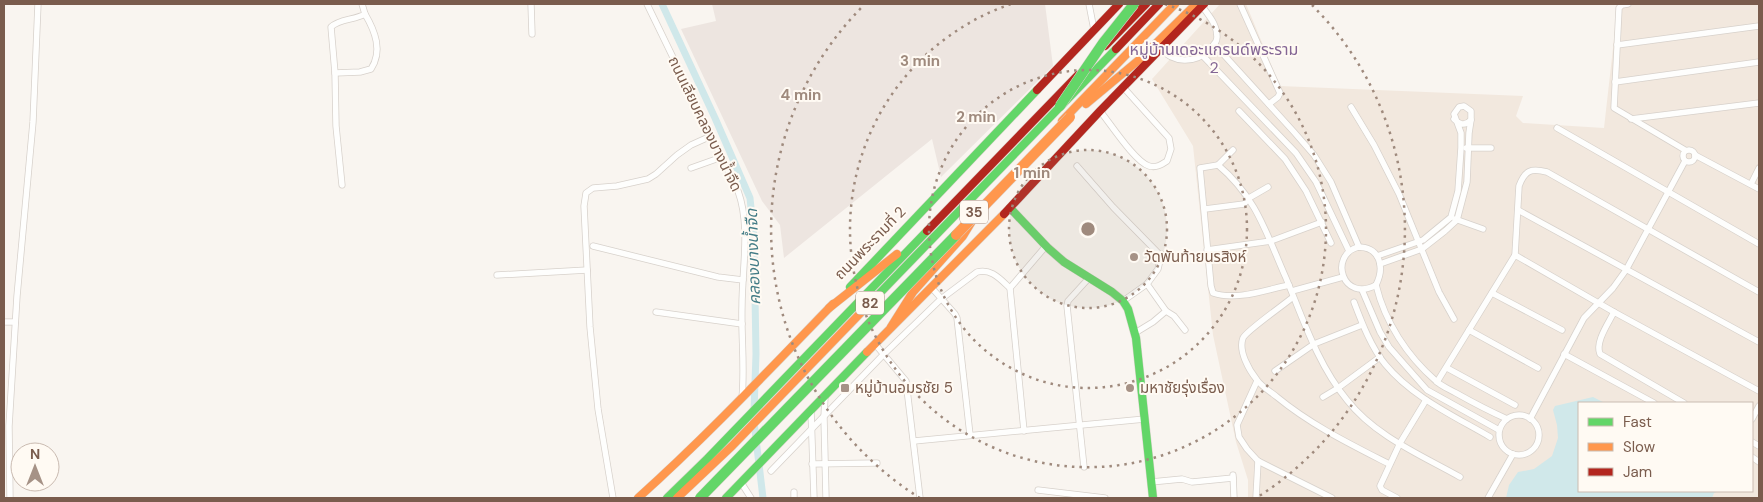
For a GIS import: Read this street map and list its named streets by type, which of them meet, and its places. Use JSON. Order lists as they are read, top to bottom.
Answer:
{
  "streets": {
    "main road": ["35", "ถนนพระรามที่ 2", "82"],
    "street": ["ถนนเลียบคลองบางน้ำจืด"]
  },
  "crossings": [
    ["ถนนเลียบคลองบางน้ำจืด", "ถนนพระรามที่ 2"],
    ["35", "82"]
  ],
  "districts": ["หมู่บ้านเดอะแกรนด์พระราม 2"],
  "water": ["คลองบางน้ำจืด"],
  "places": {
    "other": ["วัดพันท้ายนรสิงห์", "มหาชัยรุ่งเรื่อง"],
    "transit": ["หมู่บ้านอมรชัย 5"]
  },
  "legend": ["Fast", "Slow", "Jam"],
  "north": "top",
  "rings": [
    "3 min",
    "4 min",
    "2 min",
    "1 min"
  ]
}
